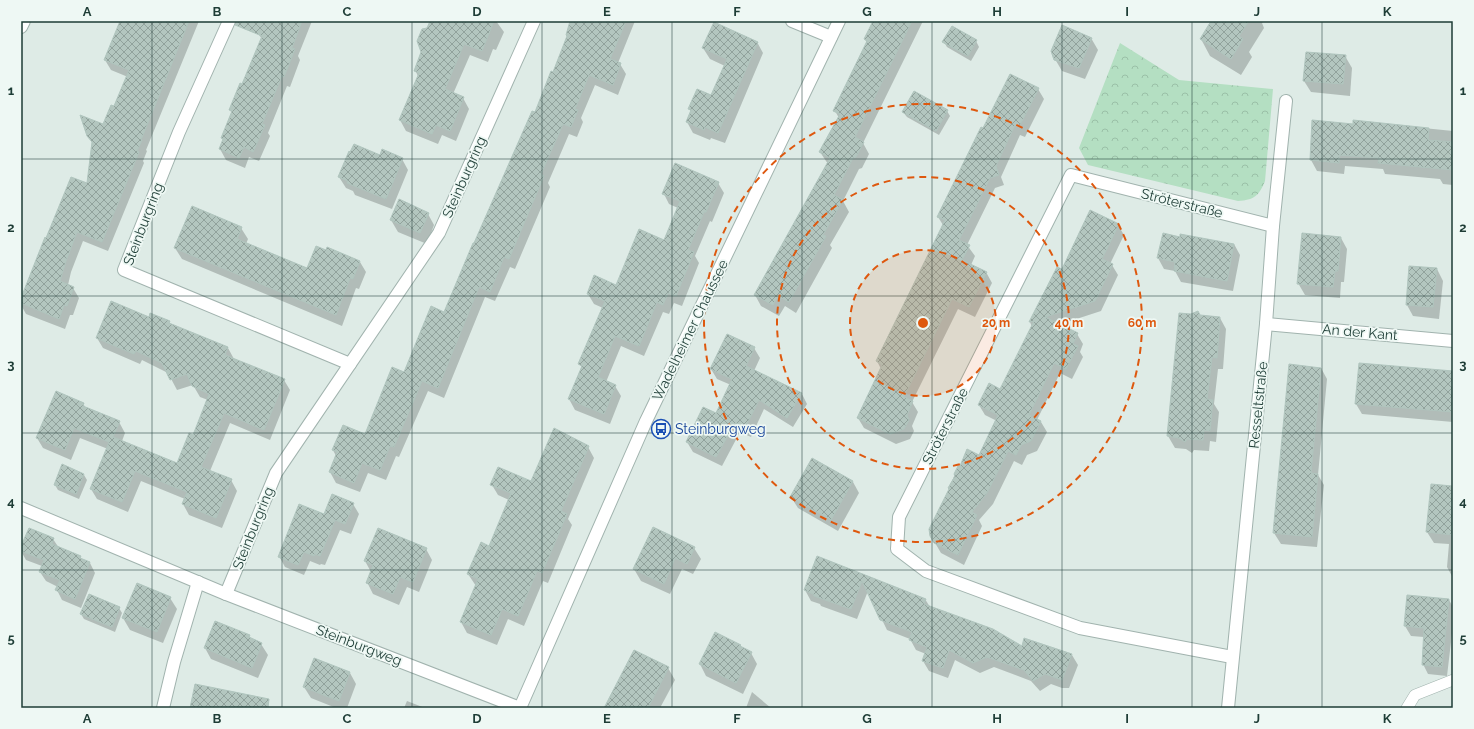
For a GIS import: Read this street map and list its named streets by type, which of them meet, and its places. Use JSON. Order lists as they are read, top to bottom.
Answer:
{
  "streets": {
    "street": [
      "Steinburgring",
      "Ströterstraße",
      "Wadelheimer Chaussee",
      "An der Kant",
      "Resseltstraße",
      "Steinburgweg"
    ]
  },
  "crossings": [
    ["Steinburgring", "Steinburgweg"],
    ["Ströterstraße", "Resseltstraße"],
    ["Wadelheimer Chaussee", "Steinburgweg"],
    ["An der Kant", "Resseltstraße"]
  ],
  "places": {
    "bus stop": ["Steinburgweg"]
  },
  "grid": {
    "columns": [
      "A",
      "B",
      "C",
      "D",
      "E",
      "F",
      "G",
      "H",
      "I",
      "J",
      "K"
    ],
    "rows": [
      "1",
      "2",
      "3",
      "4",
      "5"
    ]
  },
  "rings": ["20 m", "40 m", "60 m"]
}
